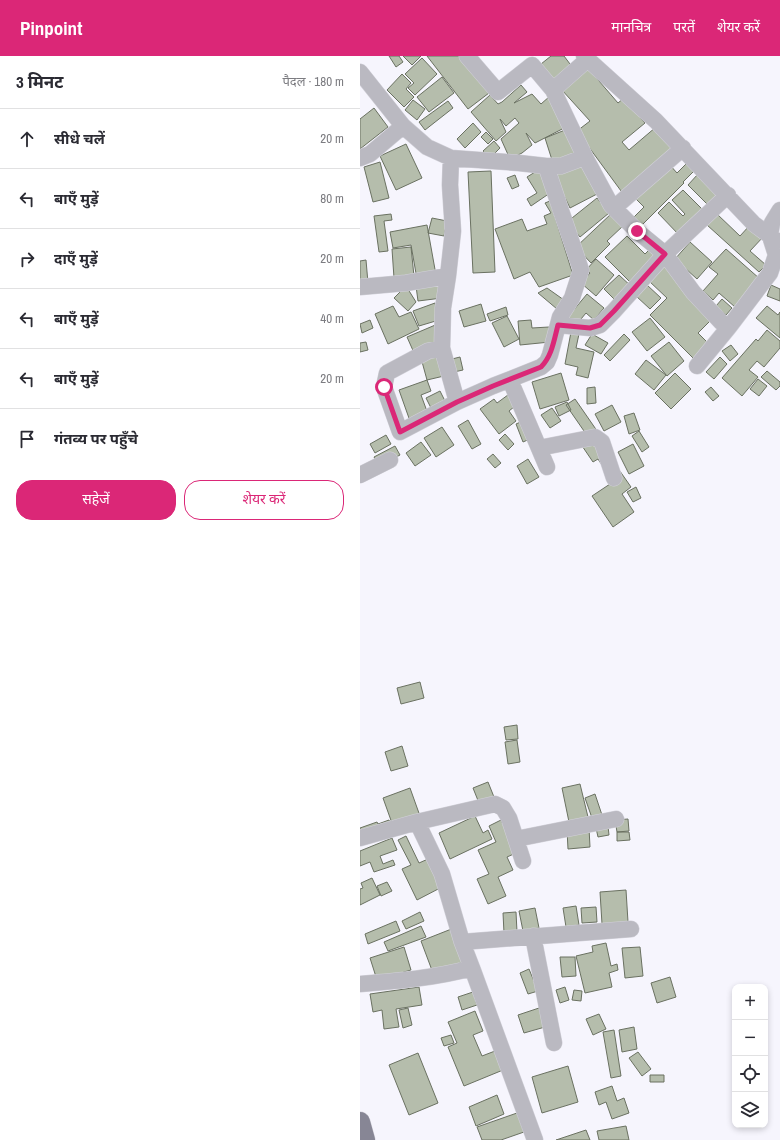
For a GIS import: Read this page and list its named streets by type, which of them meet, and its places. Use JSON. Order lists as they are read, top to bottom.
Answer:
{
  "page": {
    "header": "Pinpoint",
    "nav": ["मानचित्र", "परतें", "शेयर करें"],
    "heading": ["3 मिनट", "पैदल · 180 m"],
    "list": [
      ["सीधे चलें", "20 m"],
      ["बाएँ मुड़ें", "80 m"],
      ["दाएँ मुड़ें", "20 m"],
      ["बाएँ मुड़ें", "40 m"],
      ["बाएँ मुड़ें", "20 m"],
      "गंतव्य पर पहुँचे"
    ],
    "buttons": ["सहेजें", "शेयर करें"],
    "map_buttons": ["+", "−"]
  }
}
